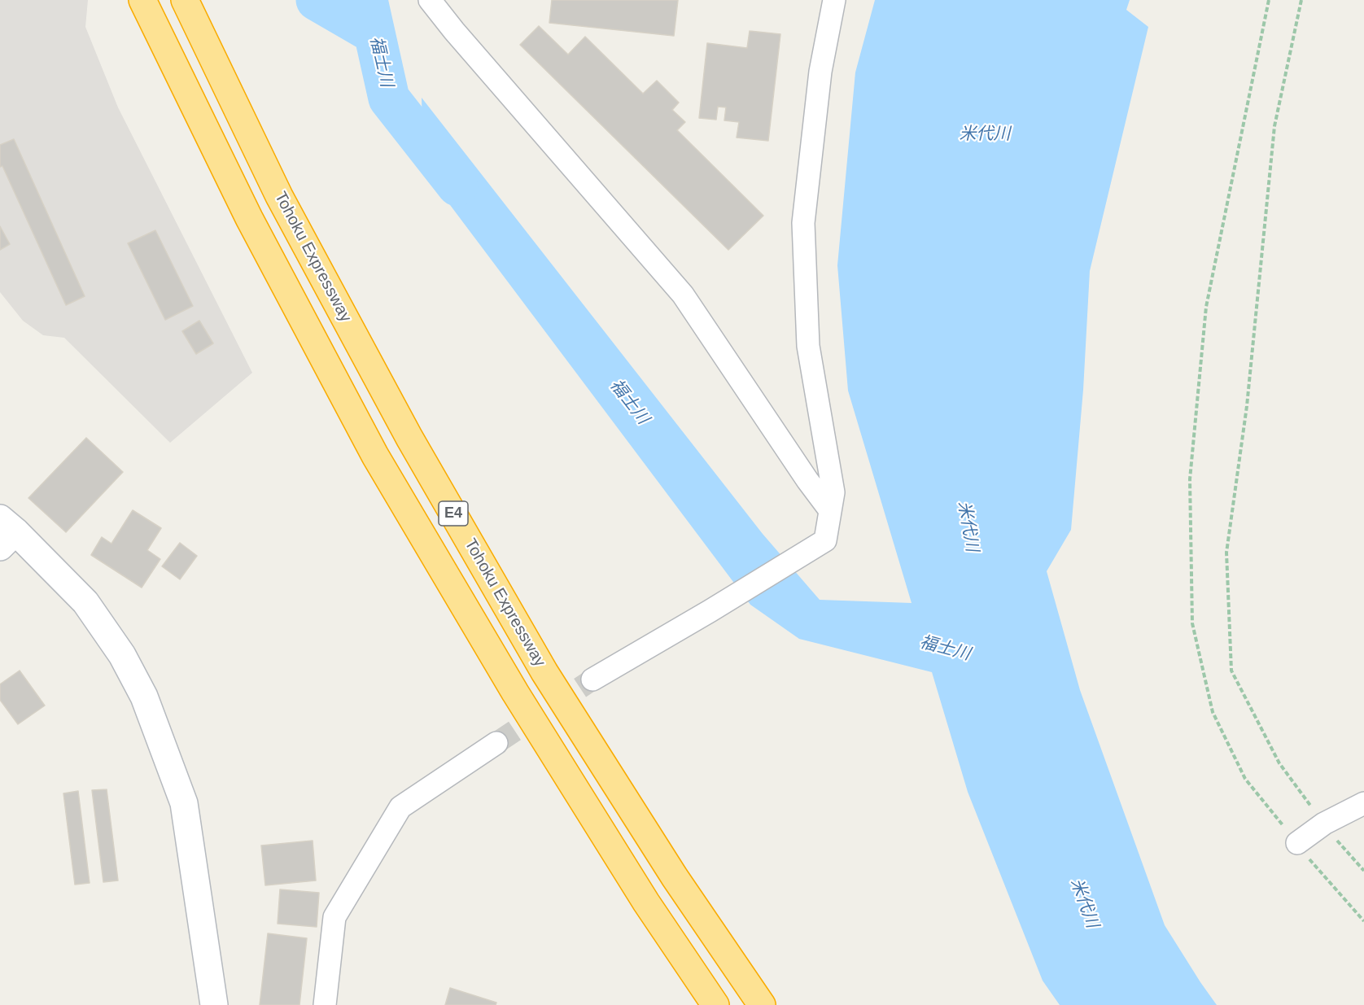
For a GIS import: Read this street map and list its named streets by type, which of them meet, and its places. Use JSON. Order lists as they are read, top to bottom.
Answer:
{
  "streets": {
    "highway": ["Tohoku Expressway", "E4"]
  },
  "water": ["福士川", "米代川"]
}
